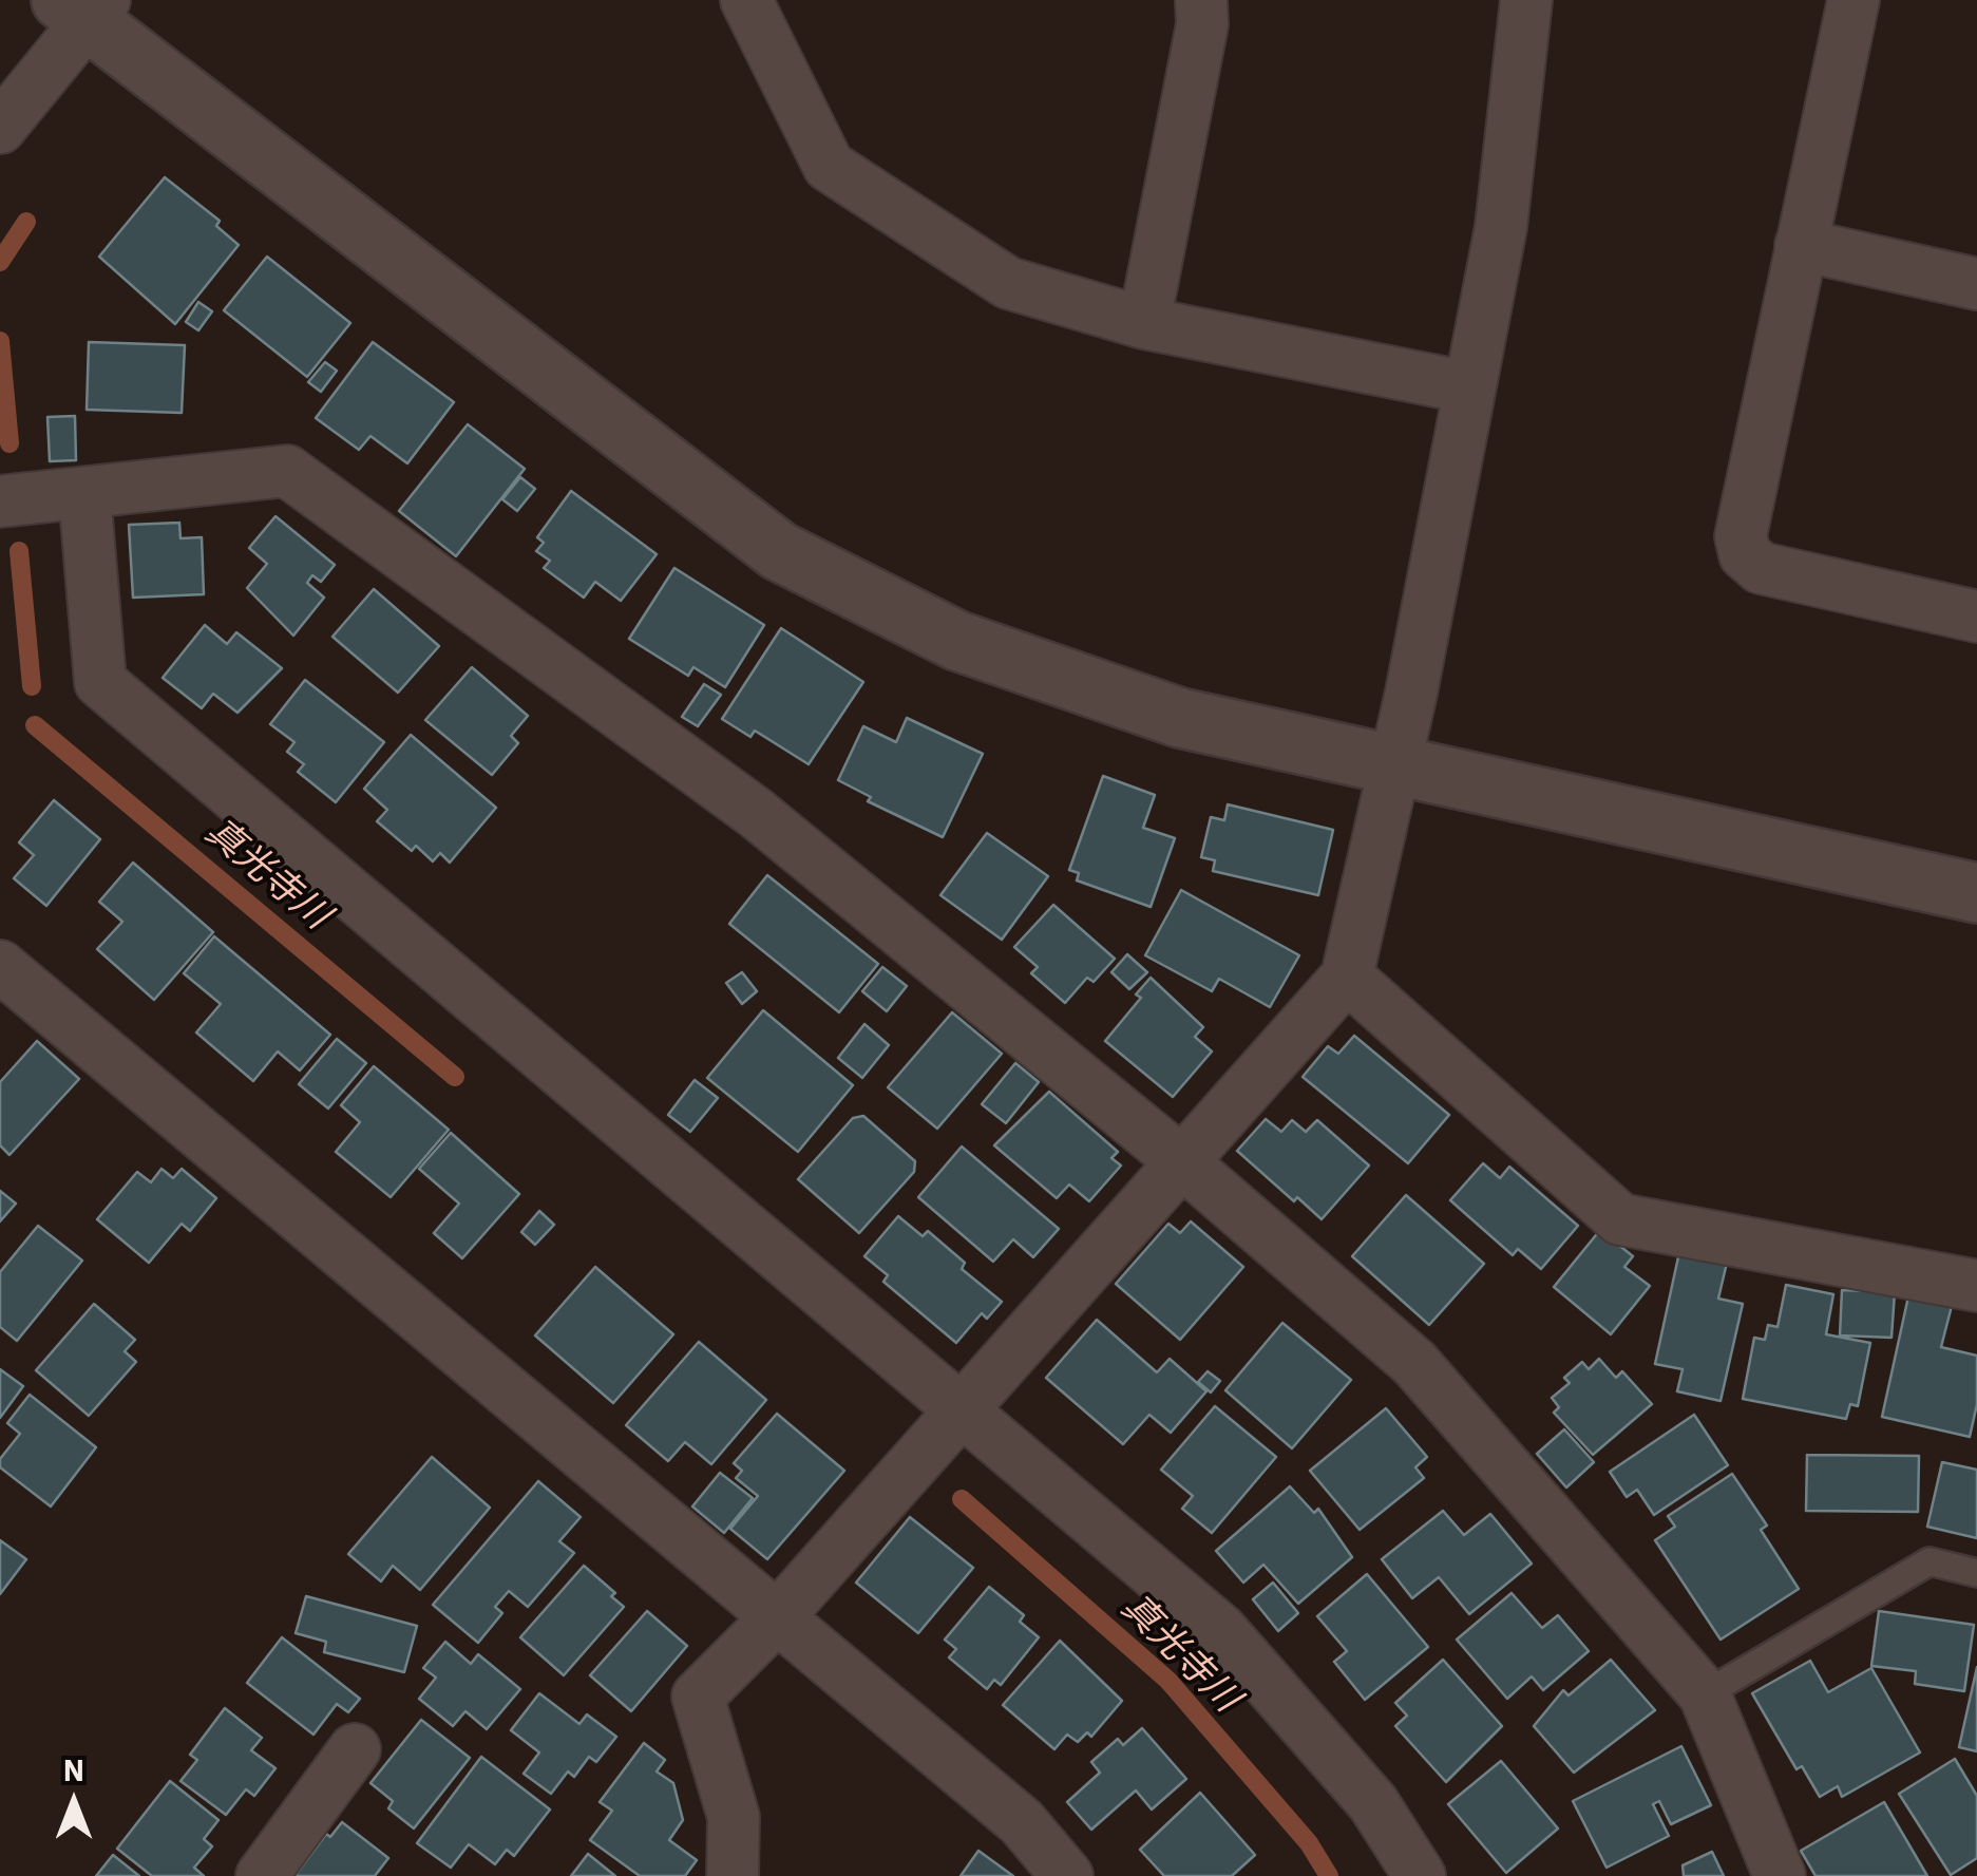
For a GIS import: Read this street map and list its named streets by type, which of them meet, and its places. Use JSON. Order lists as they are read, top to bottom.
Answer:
{
  "water": ["真光寺川"],
  "north": "top"
}
